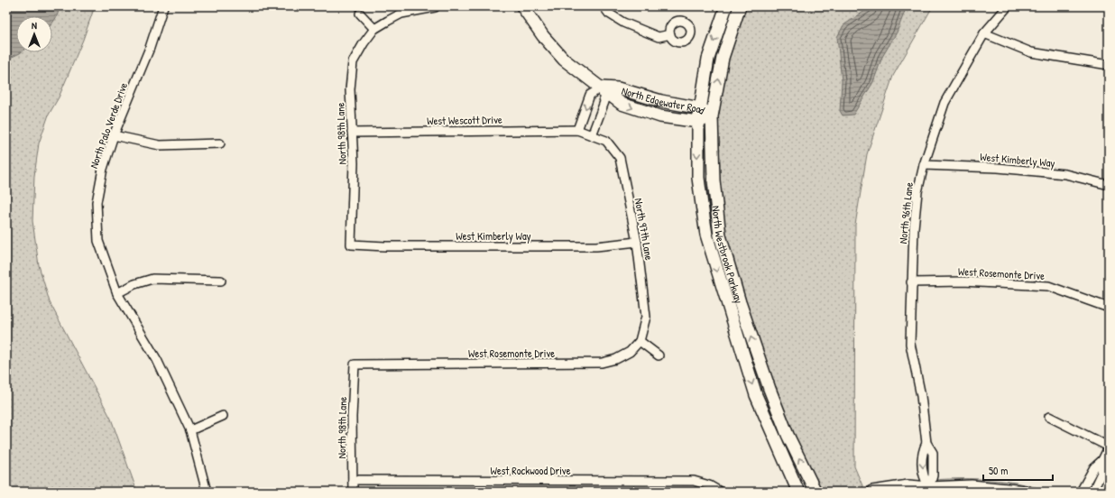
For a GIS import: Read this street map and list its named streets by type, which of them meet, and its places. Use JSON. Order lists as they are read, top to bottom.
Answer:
{
  "streets": {
    "street": [
      "North Edgewater Road",
      "West Wescott Drive",
      "North Palo Verde Drive",
      "North 98th Lane",
      "West Kimberly Way",
      "North 96th Lane",
      "North 97th Lane",
      "North Westbrook Parkway",
      "West Rosemonte Drive",
      "West Rockwood Drive"
    ]
  },
  "crossings": [
    ["North Edgewater Road", "North Westbrook Parkway"],
    ["West Wescott Drive", "North 98th Lane"],
    ["West Wescott Drive", "North 97th Lane"],
    ["North 98th Lane", "West Kimberly Way"],
    ["North 98th Lane", "West Rosemonte Drive"],
    ["North 98th Lane", "West Rockwood Drive"],
    ["West Kimberly Way", "North 96th Lane"],
    ["West Kimberly Way", "North 97th Lane"],
    ["North 96th Lane", "West Rosemonte Drive"],
    ["North 97th Lane", "West Rosemonte Drive"]
  ],
  "scale_bar": "50 m",
  "north": "top"
}
